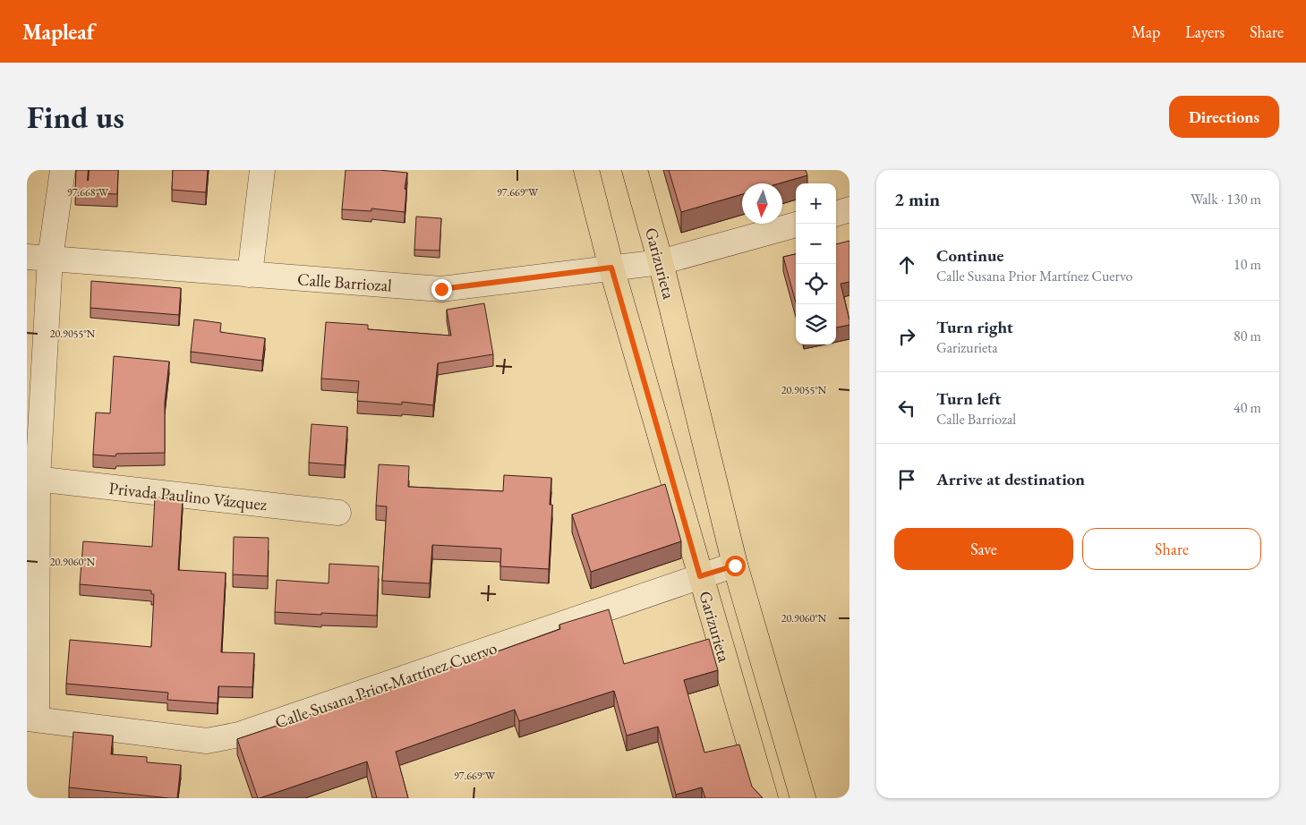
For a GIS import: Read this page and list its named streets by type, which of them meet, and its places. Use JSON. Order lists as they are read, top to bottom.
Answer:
{
  "streets": {
    "main road": ["Garizurieta"],
    "street": ["Calle Barriozal", "Privada Paulino Vázquez", "Calle Susana Prior Martínez Cuervo"]
  },
  "crossings": [
    ["Garizurieta", "Calle Barriozal"],
    ["Garizurieta", "Calle Susana Prior Martínez Cuervo"]
  ],
  "north": "bottom",
  "page": {
    "header": "Mapleaf",
    "nav": ["Map", "Layers", "Share"],
    "buttons": [
      "Directions",
      ["Save", "Share"]
    ],
    "title": "Find us",
    "heading": ["2 min", "Walk · 130 m"],
    "map_buttons": ["+", "−"],
    "list": [
      ["Continue", "Calle Susana Prior Martínez Cuervo", "10 m"],
      ["Turn right", "Garizurieta", "80 m"],
      ["Turn left", "Calle Barriozal", "40 m"],
      "Arrive at destination"
    ]
  },
  "coordinates": [
    "97.668°W",
    "97.669°W",
    "20.9055°N",
    "20.9060°N"
  ]
}
